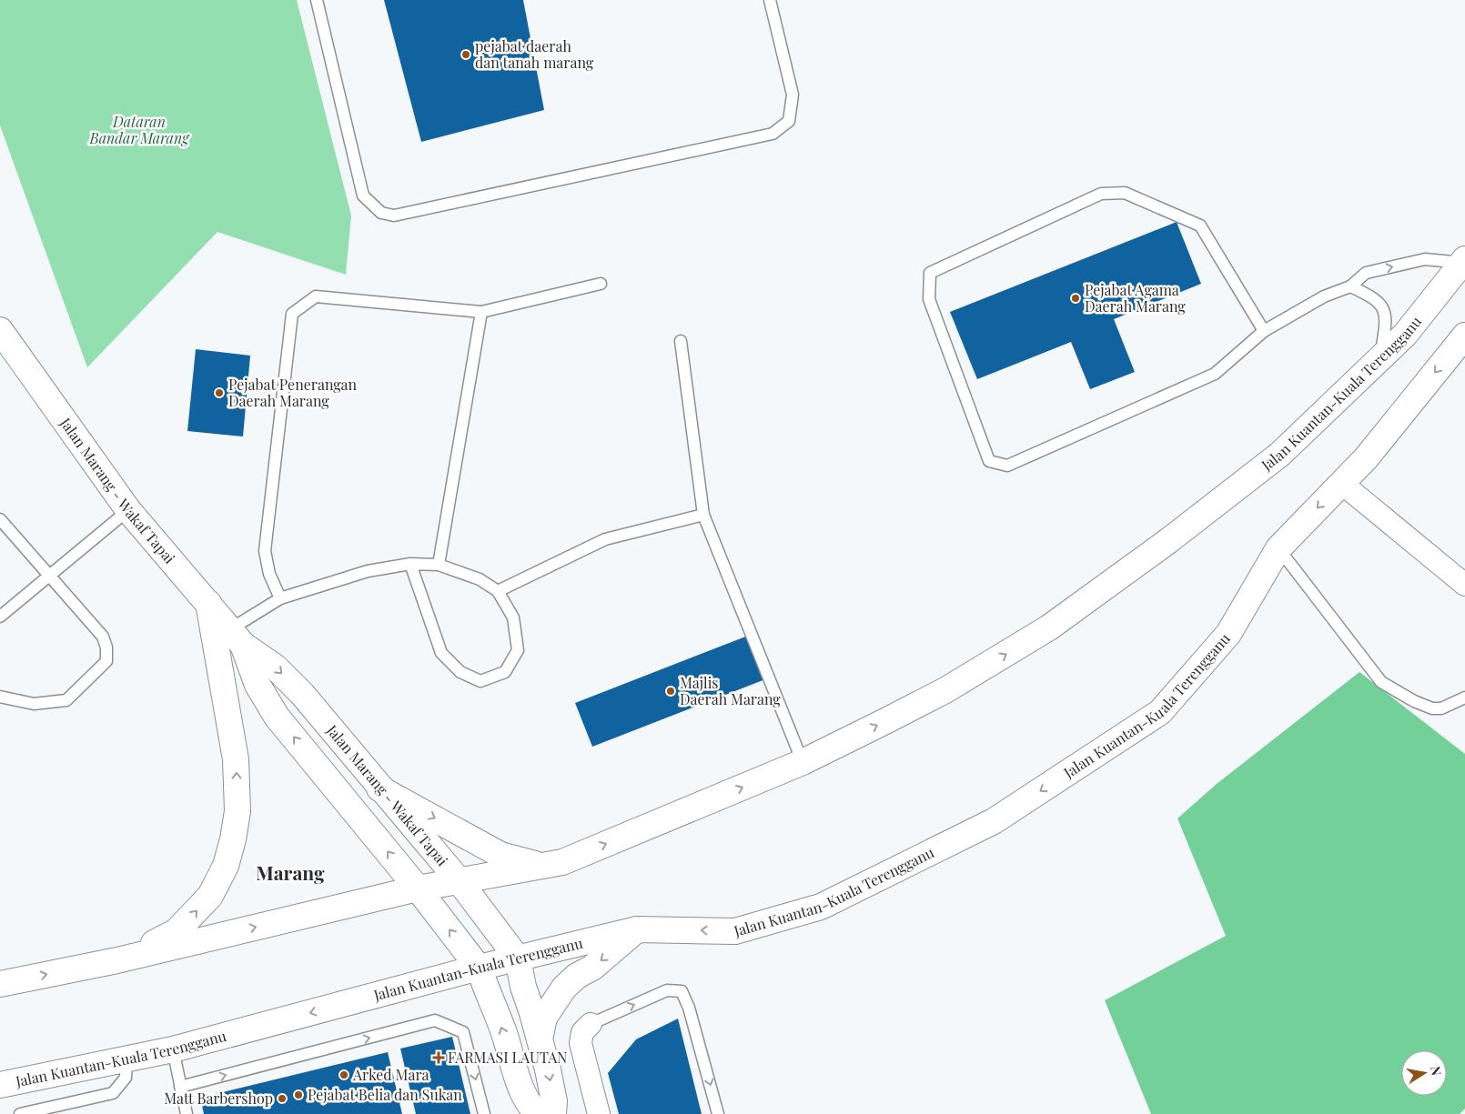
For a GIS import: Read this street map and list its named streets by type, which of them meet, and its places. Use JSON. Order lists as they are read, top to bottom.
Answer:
{
  "streets": {
    "main road": ["Jalan Kuantan-Kuala Terengganu", "Jalan Marang - Wakaf Tapai"]
  },
  "crossings": [
    ["Jalan Kuantan-Kuala Terengganu", "Jalan Marang - Wakaf Tapai"]
  ],
  "districts": ["Marang"],
  "parks": ["Dataran Bandar Marang"],
  "places": {
    "other": [
      "pejabat daerah dan tanah marang",
      "Pejabat Agama Daerah Marang",
      "Pejabat Penerangan Daerah Marang",
      "Majlis Daerah Marang",
      "Arked Mara",
      "Pejabat Belia dan Sukan",
      "Matt Barbershop"
    ],
    "health": ["FARMASI LAUTAN"]
  },
  "north": "right"
}
